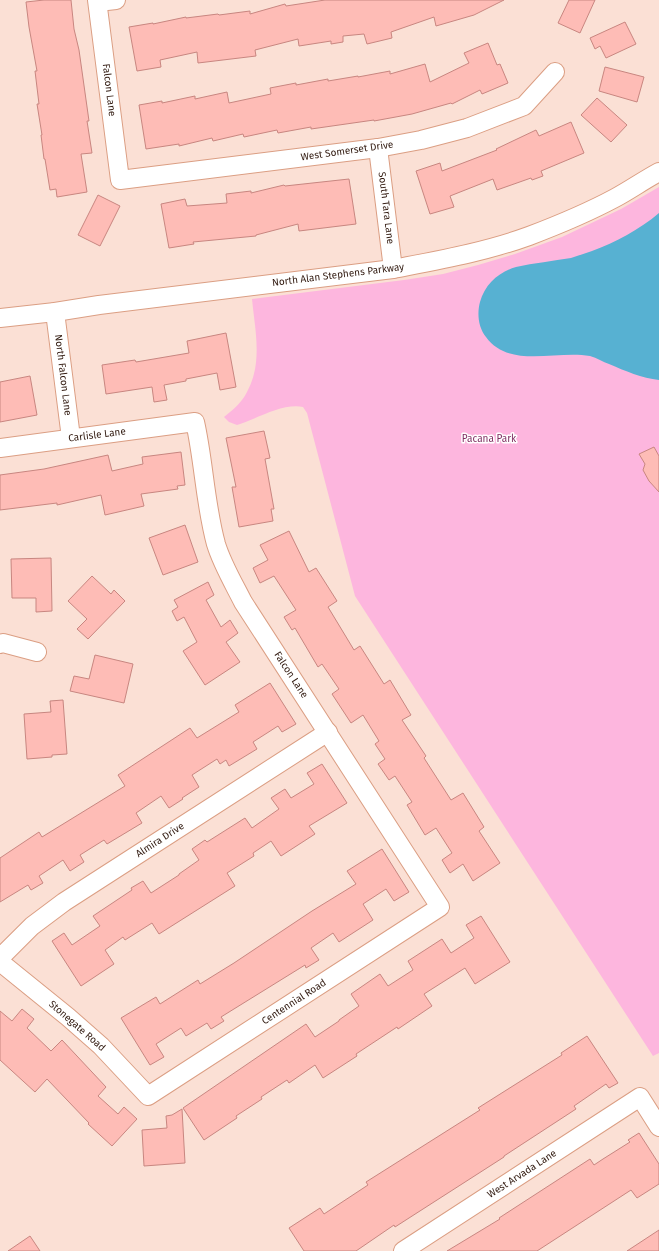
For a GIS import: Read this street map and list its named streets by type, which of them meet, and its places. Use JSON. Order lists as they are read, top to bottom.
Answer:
{
  "streets": {
    "street": [
      "Falcon Lane",
      "West Somerset Drive",
      "South Tara Lane",
      "North Alan Stephens Parkway",
      "North Falcon Lane",
      "Carlisle Lane",
      "Almira Drive",
      "Centennial Road",
      "Stonegate Road",
      "West Arvada Lane"
    ]
  },
  "crossings": [
    ["Falcon Lane", "West Somerset Drive"],
    ["Falcon Lane", "Carlisle Lane"],
    ["Falcon Lane", "Almira Drive"],
    ["Falcon Lane", "Centennial Road"],
    ["West Somerset Drive", "South Tara Lane"],
    ["South Tara Lane", "North Alan Stephens Parkway"],
    ["North Alan Stephens Parkway", "North Falcon Lane"],
    ["North Falcon Lane", "Carlisle Lane"],
    ["Centennial Road", "Stonegate Road"]
  ],
  "parks": ["Pacana Park"]
}
